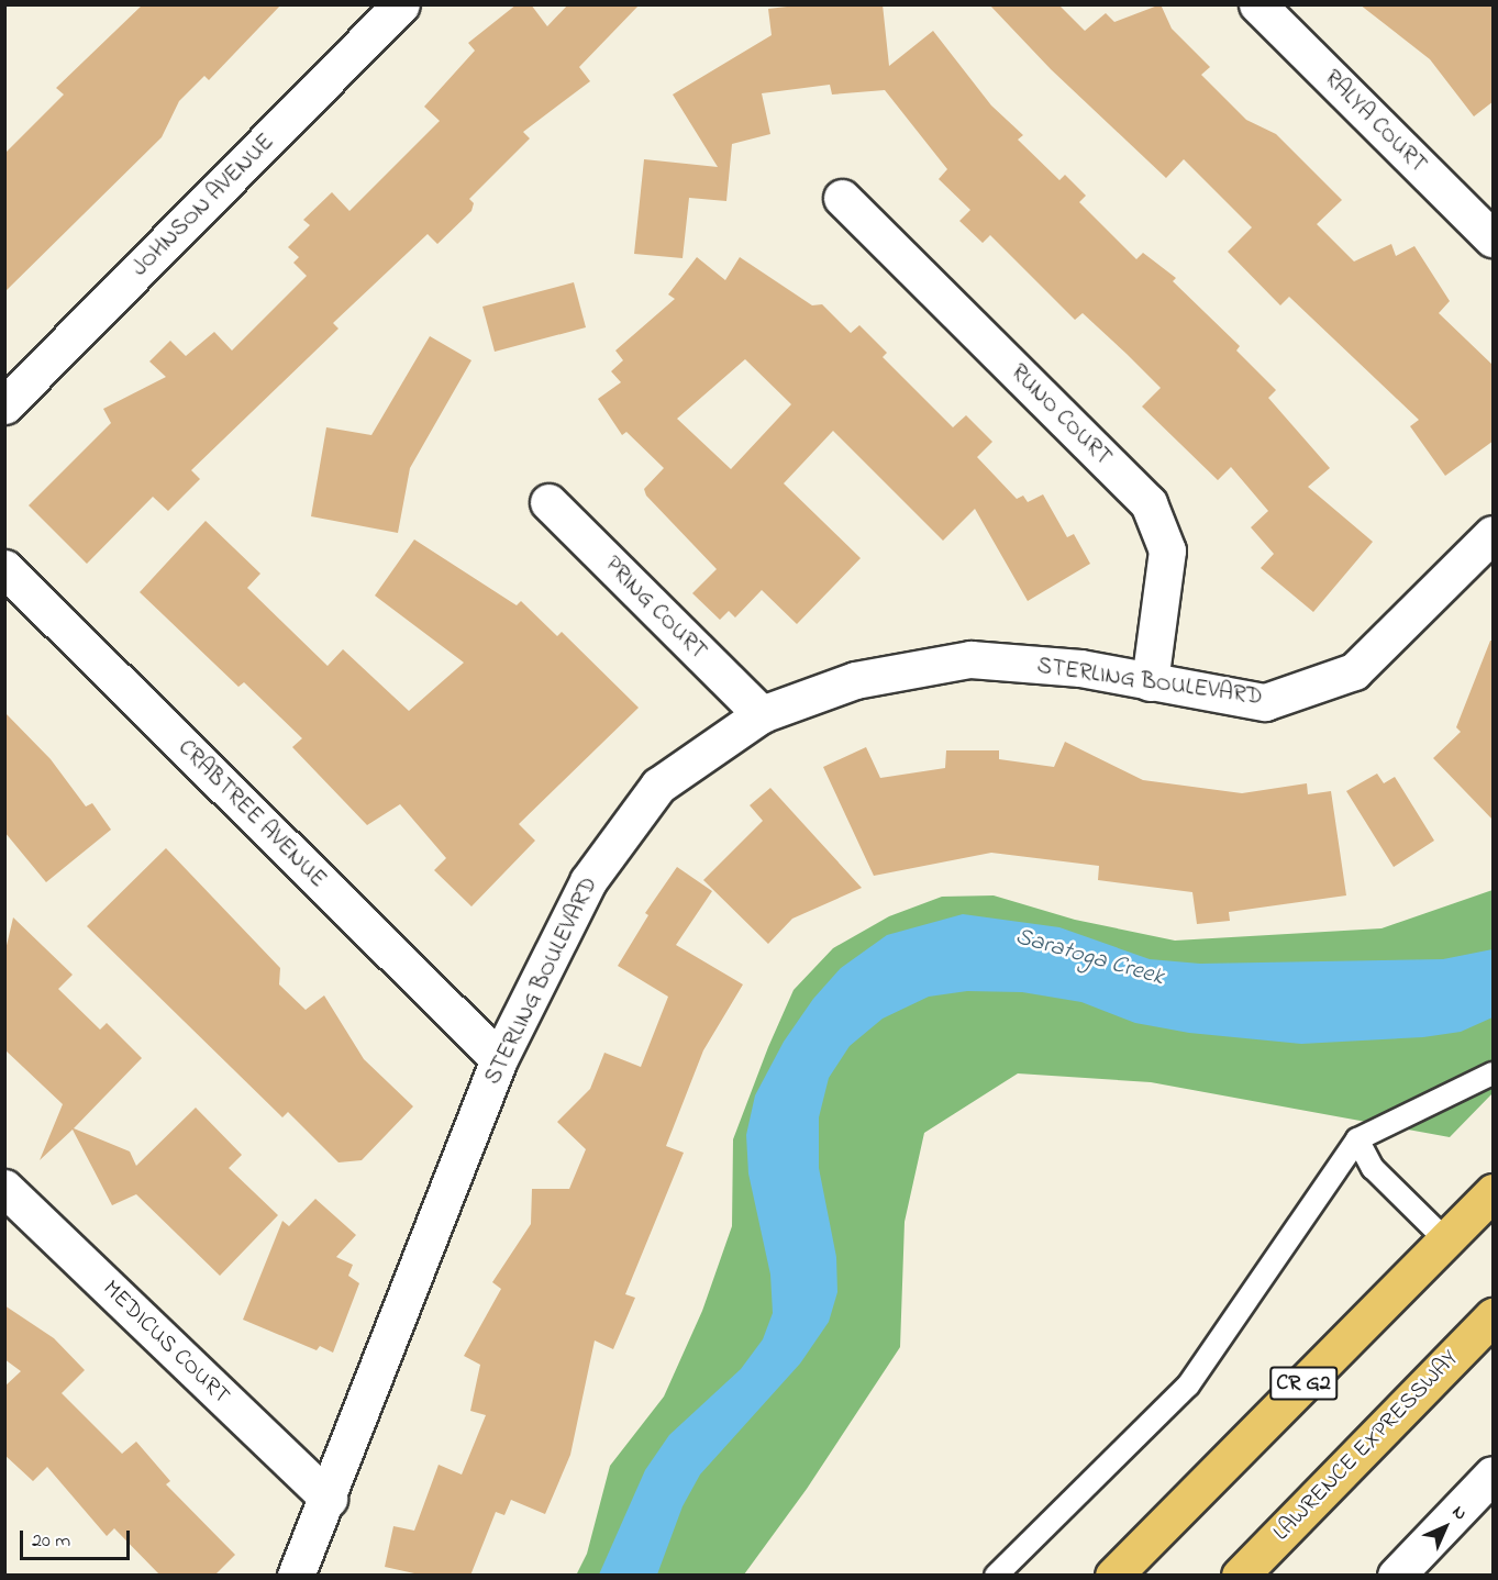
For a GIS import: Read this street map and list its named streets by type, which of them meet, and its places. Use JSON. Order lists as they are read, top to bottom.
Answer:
{
  "streets": {
    "highway": ["CR G2", "LAWRENCE EXPRESSWAY"],
    "street": [
      "RALYA COURT",
      "JOHNSON AVENUE",
      "RUNO COURT",
      "PRING COURT",
      "STERLING BOULEVARD",
      "CRABTREE AVENUE",
      "MEDICUS COURT"
    ]
  },
  "crossings": [
    ["RUNO COURT", "STERLING BOULEVARD"],
    ["PRING COURT", "STERLING BOULEVARD"],
    ["STERLING BOULEVARD", "CRABTREE AVENUE"],
    ["STERLING BOULEVARD", "MEDICUS COURT"]
  ],
  "water": ["Saratoga Creek"],
  "scale_bar": "20 m",
  "north": "top right"
}
